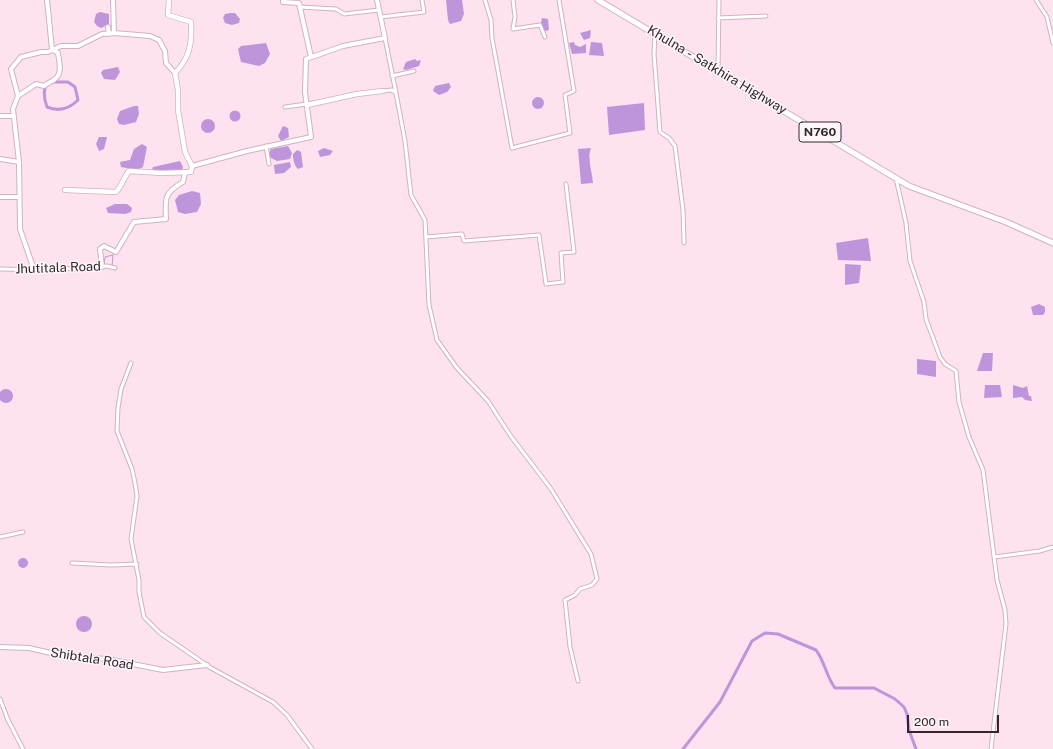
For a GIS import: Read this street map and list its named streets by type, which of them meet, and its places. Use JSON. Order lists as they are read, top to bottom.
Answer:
{
  "streets": {
    "highway": ["Khulna - Satkhira Highway", "N760"],
    "street": ["Jhutitala Road", "Shibtala Road"]
  },
  "scale_bar": "200 m"
}
